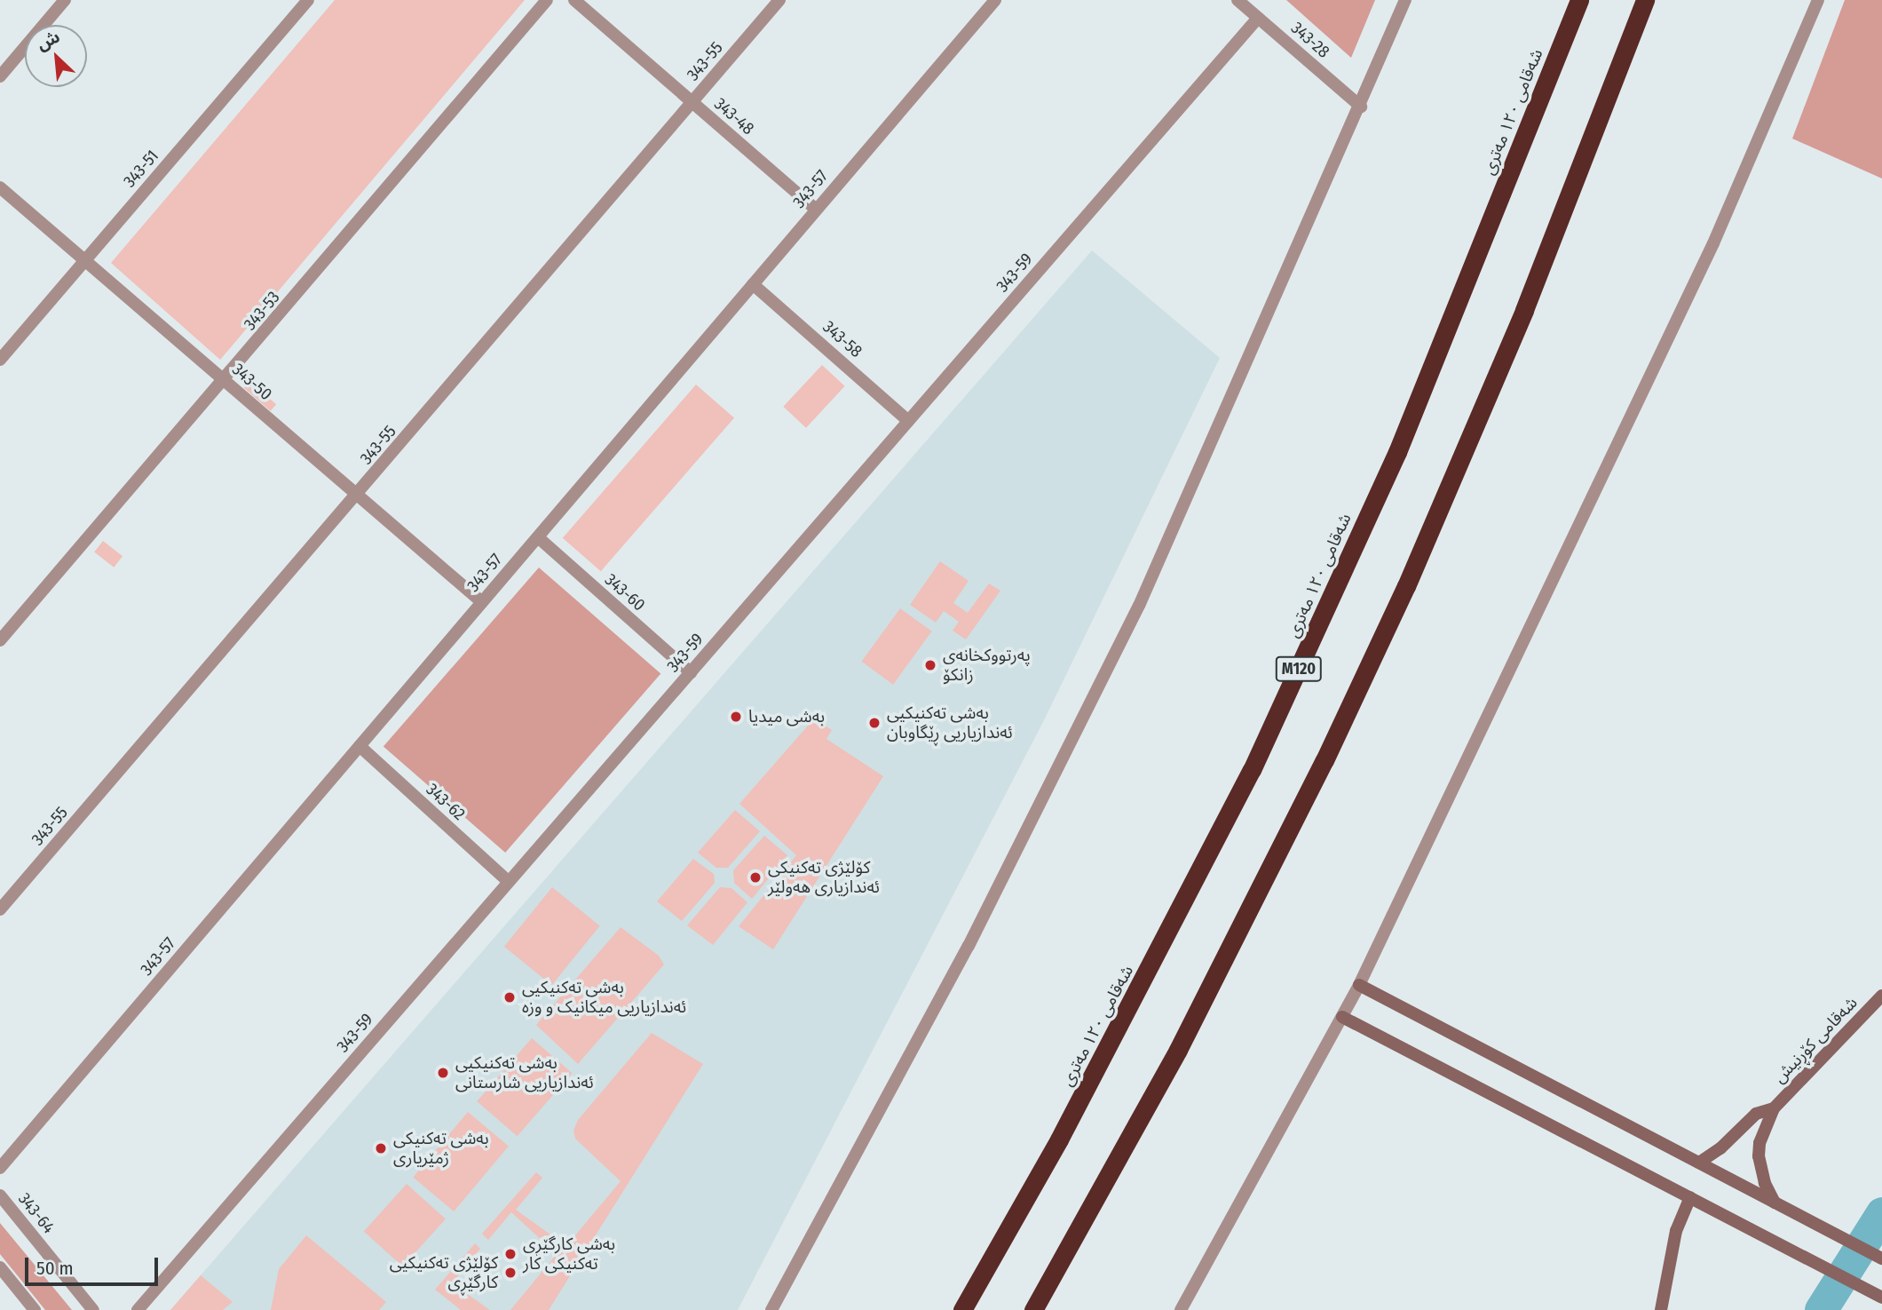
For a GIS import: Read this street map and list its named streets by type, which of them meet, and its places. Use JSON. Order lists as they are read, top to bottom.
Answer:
{
  "streets": {
    "highway": ["شەقامی ١٢٠ مەتری", "M120"],
    "main road": ["شەقامی کۆڕنیش"],
    "street": [
      "343-28",
      "343-55",
      "343-48",
      "343-51",
      "343-57",
      "343-59",
      "343-53",
      "343-58",
      "343-50",
      "343-60",
      "343-62",
      "343-64"
    ]
  },
  "crossings": [
    ["343-28", "343-59"],
    ["343-55", "343-48"],
    ["343-55", "343-50"],
    ["343-48", "343-57"],
    ["343-51", "343-50"],
    ["343-57", "343-58"],
    ["343-57", "343-50"],
    ["343-57", "343-60"],
    ["343-57", "343-62"],
    ["343-59", "343-58"],
    ["343-59", "343-60"],
    ["343-59", "343-62"],
    ["343-53", "343-50"]
  ],
  "places": [
    "پەرتووکخانەی زانکۆ",
    "بەشی میدیا",
    "بەشی تەکنیکیی ئەندازیاریی ڕێگاوبان",
    "کۆلێژی تەکنیکی ئەندازیاری هەولێر",
    "بەشی تەکنیکیی ئەندازیاریی میکانیک و وزە",
    "بەشی تەکنیکیی ئەندازیاریی شارستانی",
    "بەشی تەکنیکی ژمێریاری",
    "بەشی کارگێڕی تەکنیکی کار",
    "کۆلێژی تەکنیکیی کارگێڕی"
  ],
  "scale_bar": "50 m",
  "north": "top left"
}
